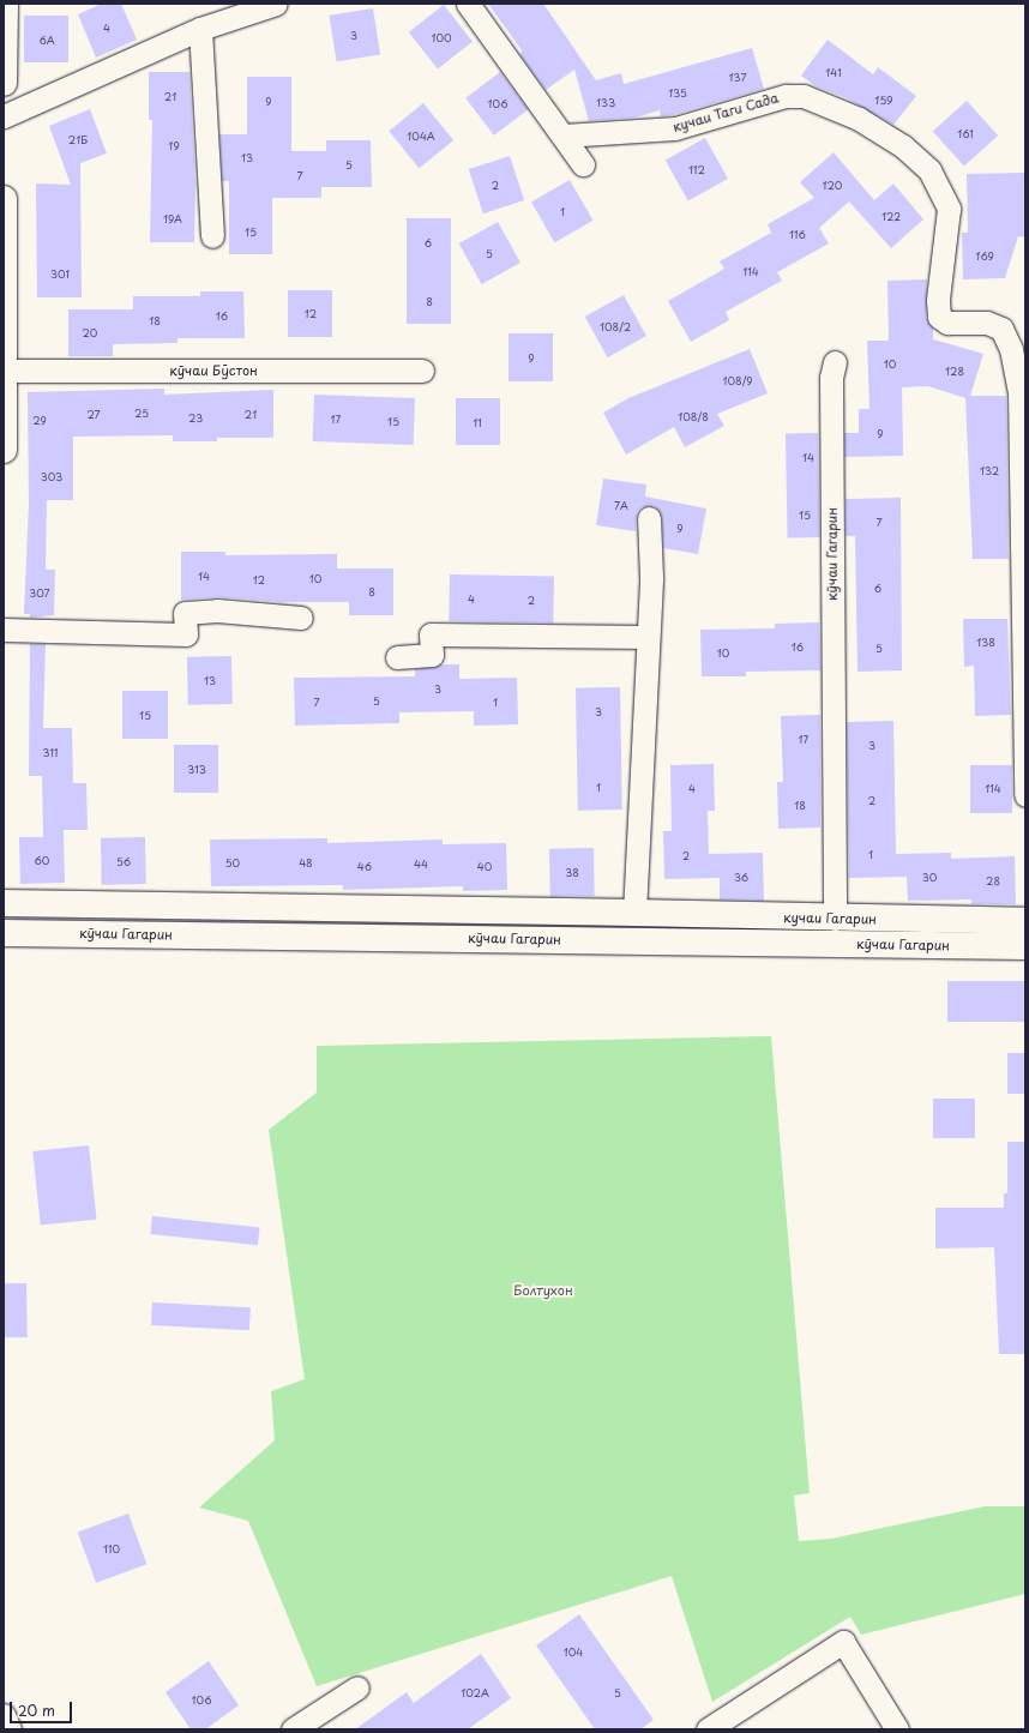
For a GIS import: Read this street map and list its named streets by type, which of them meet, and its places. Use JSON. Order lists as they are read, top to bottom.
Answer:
{
  "streets": {
    "main road": ["кӯчаи Гагарин", "кучаи Гагарин"],
    "street": ["кучаи Таги Сада", "кӯчаи Бӯстон"]
  },
  "crossings": [
    ["кӯчаи Гагарин", "кучаи Гагарин"]
  ],
  "parks": ["Болтухон"],
  "house_numbers": [
    "4",
    "3",
    "100",
    "6А",
    "141",
    "137",
    "135",
    "21",
    "159",
    "9",
    "133",
    "106",
    "161",
    "104А",
    "21Б",
    "19",
    "13",
    "5",
    "112",
    "7",
    "2",
    "120",
    "1",
    "122",
    "19А",
    "15",
    "116",
    "6",
    "5",
    "169",
    "114",
    "301",
    "8",
    "12",
    "16",
    "18",
    "108/2",
    "20",
    "9",
    "10",
    "128",
    "108/9",
    "25",
    "27",
    "21",
    "108/8",
    "23",
    "17",
    "29",
    "15",
    "11",
    "9",
    "14",
    "132",
    "303",
    "7А",
    "15",
    "7",
    "9",
    "14",
    "10",
    "12",
    "6",
    "8",
    "307",
    "4",
    "2",
    "138",
    "16",
    "5",
    "10",
    "13",
    "3",
    "5",
    "7",
    "1",
    "3",
    "15",
    "17",
    "3",
    "311",
    "313",
    "1",
    "4",
    "114",
    "2",
    "18",
    "1",
    "2",
    "60",
    "56",
    "50",
    "48",
    "44",
    "46",
    "40",
    "38",
    "36",
    "30",
    "28",
    "110",
    "104",
    "102А",
    "5",
    "106"
  ],
  "scale_bar": "20 m"
}
